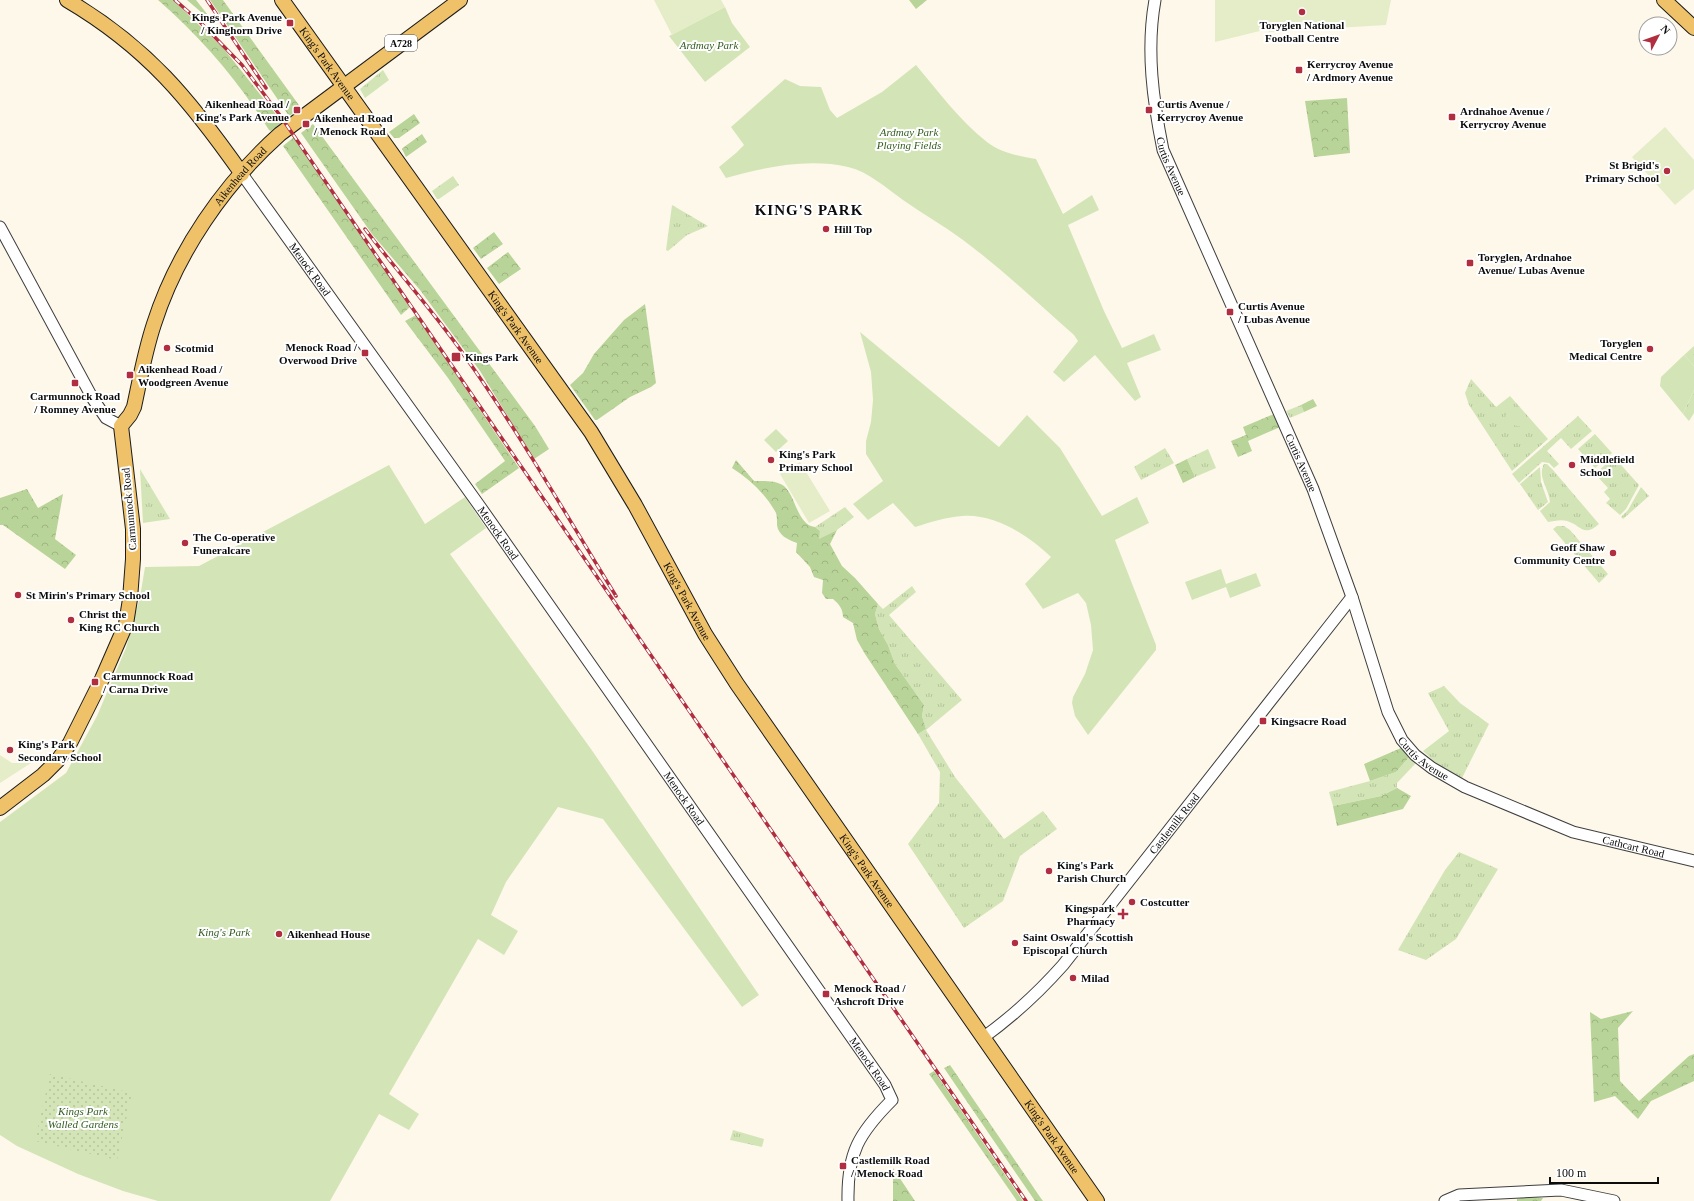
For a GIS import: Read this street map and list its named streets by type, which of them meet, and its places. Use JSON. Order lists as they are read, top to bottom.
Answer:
{
  "streets": {
    "main road": [
      "A728",
      "King's Park Avenue",
      "Aikenhead Road",
      "Menock Road",
      "Carmunnock Road"
    ],
    "street": ["Curtis Avenue", "Castlemilk Road", "Cathcart Road"]
  },
  "crossings": [
    ["King's Park Avenue", "Aikenhead Road"],
    ["King's Park Avenue", "Castlemilk Road"],
    ["Curtis Avenue", "Castlemilk Road"],
    ["Curtis Avenue", "Cathcart Road"],
    ["Aikenhead Road", "Menock Road"],
    ["Aikenhead Road", "Carmunnock Road"]
  ],
  "districts": ["KING'S PARK"],
  "parks": [
    "Ardmay Park",
    "Ardmay Park Playing Fields",
    "King's Park",
    "Kings Park Walled Gardens"
  ],
  "places": {
    "other": [
      "Toryglen National Football Centre",
      "St Brigid's Primary School",
      "Hill Top",
      "Scotmid",
      "Toryglen Medical Centre",
      "King's Park Primary School",
      "Middlefield School",
      "The Co-operative Funeralcare",
      "Geoff Shaw Community Centre",
      "St Mirin's Primary School",
      "Christ the King RC Church",
      "King's Park Secondary School",
      "King's Park Parish Church",
      "Costcutter",
      "Aikenhead House",
      "Saint Oswald's Scottish Episcopal Church",
      "Milad"
    ],
    "transit": [
      "Kings Park Avenue / Kinghorn Drive",
      "Kerrycroy Avenue / Ardmory Avenue",
      "Aikenhead Road / King's Park Avenue",
      "Curtis Avenue / Kerrycroy Avenue",
      "Ardnahoe Avenue / Kerrycroy Avenue",
      "Aikenhead Road / Menock Road",
      "Toryglen, Ardnahoe Avenue/ Lubas Avenue",
      "Curtis Avenue / Lubas Avenue",
      "Menock Road / Overwood Drive",
      "Kings Park",
      "Aikenhead Road / Woodgreen Avenue",
      "Carmunnock Road / Romney Avenue",
      "Carmunnock Road / Carna Drive",
      "Kingsacre Road",
      "Menock Road / Ashcroft Drive",
      "Castlemilk Road / Menock Road"
    ],
    "health": ["Kingspark Pharmacy"]
  },
  "scale_bar": "100 m",
  "north": "top right"
}
